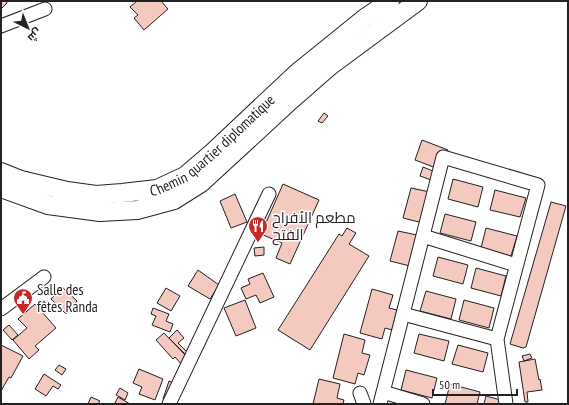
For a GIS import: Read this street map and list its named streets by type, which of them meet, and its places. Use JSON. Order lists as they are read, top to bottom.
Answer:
{
  "streets": {
    "highway": ["Chemin quartier diplomatique"]
  },
  "places": {
    "restaurant": ["مطعم الأفراح الفتح"],
    "public building": ["Salle des fêtes Randa"]
  },
  "scale_bar": "50 m",
  "north": "bottom right"
}
